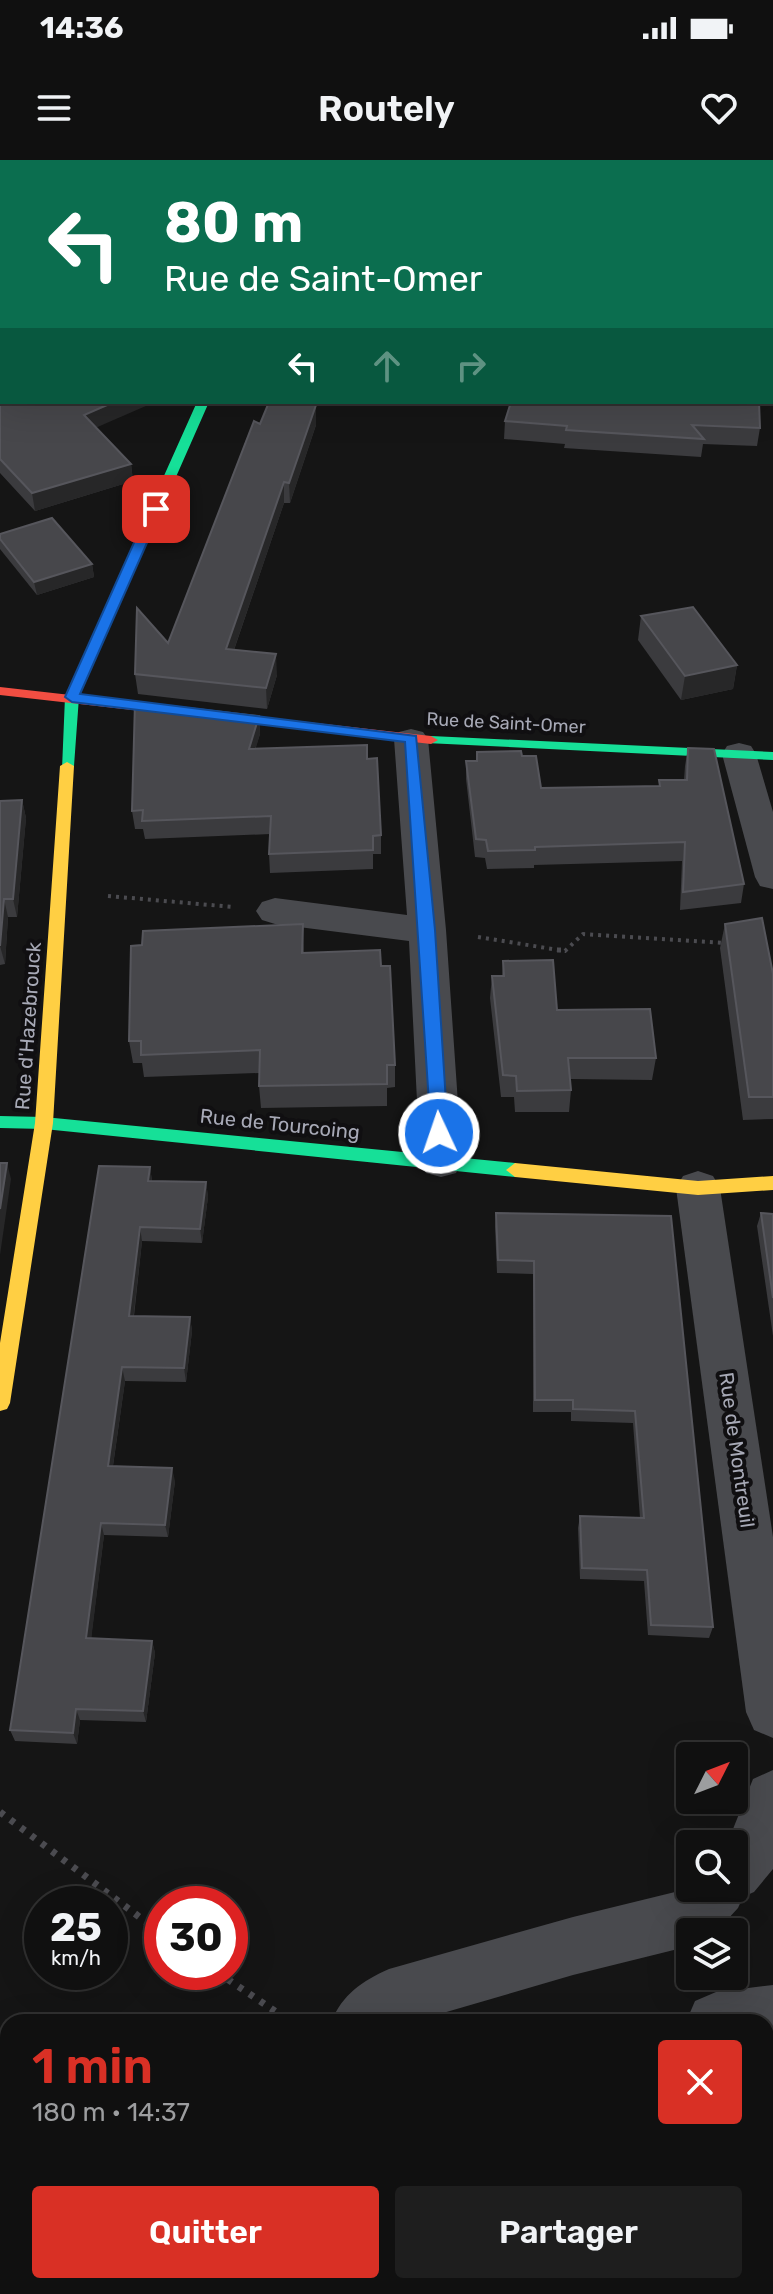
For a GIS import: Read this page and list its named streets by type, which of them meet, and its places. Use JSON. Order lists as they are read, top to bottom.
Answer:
{
  "streets": {
    "street": [
      "Rue de Saint-Omer",
      "Rue d'Hazebrouck",
      "Rue de Tourcoing",
      "Rue de Montreuil"
    ]
  },
  "crossings": [
    ["Rue de Saint-Omer", "Rue d'Hazebrouck"],
    ["Rue d'Hazebrouck", "Rue de Tourcoing"],
    ["Rue de Tourcoing", "Rue de Montreuil"]
  ],
  "north": "top right",
  "page": {
    "status": "14:36",
    "header": "Routely",
    "turn": ["80 m", "Rue de Saint-Omer"],
    "speed": "25 km/h",
    "limit": "30",
    "heading": ["1 min", "180 m · 14:37"],
    "buttons": ["Quitter", "Partager"]
  }
}
